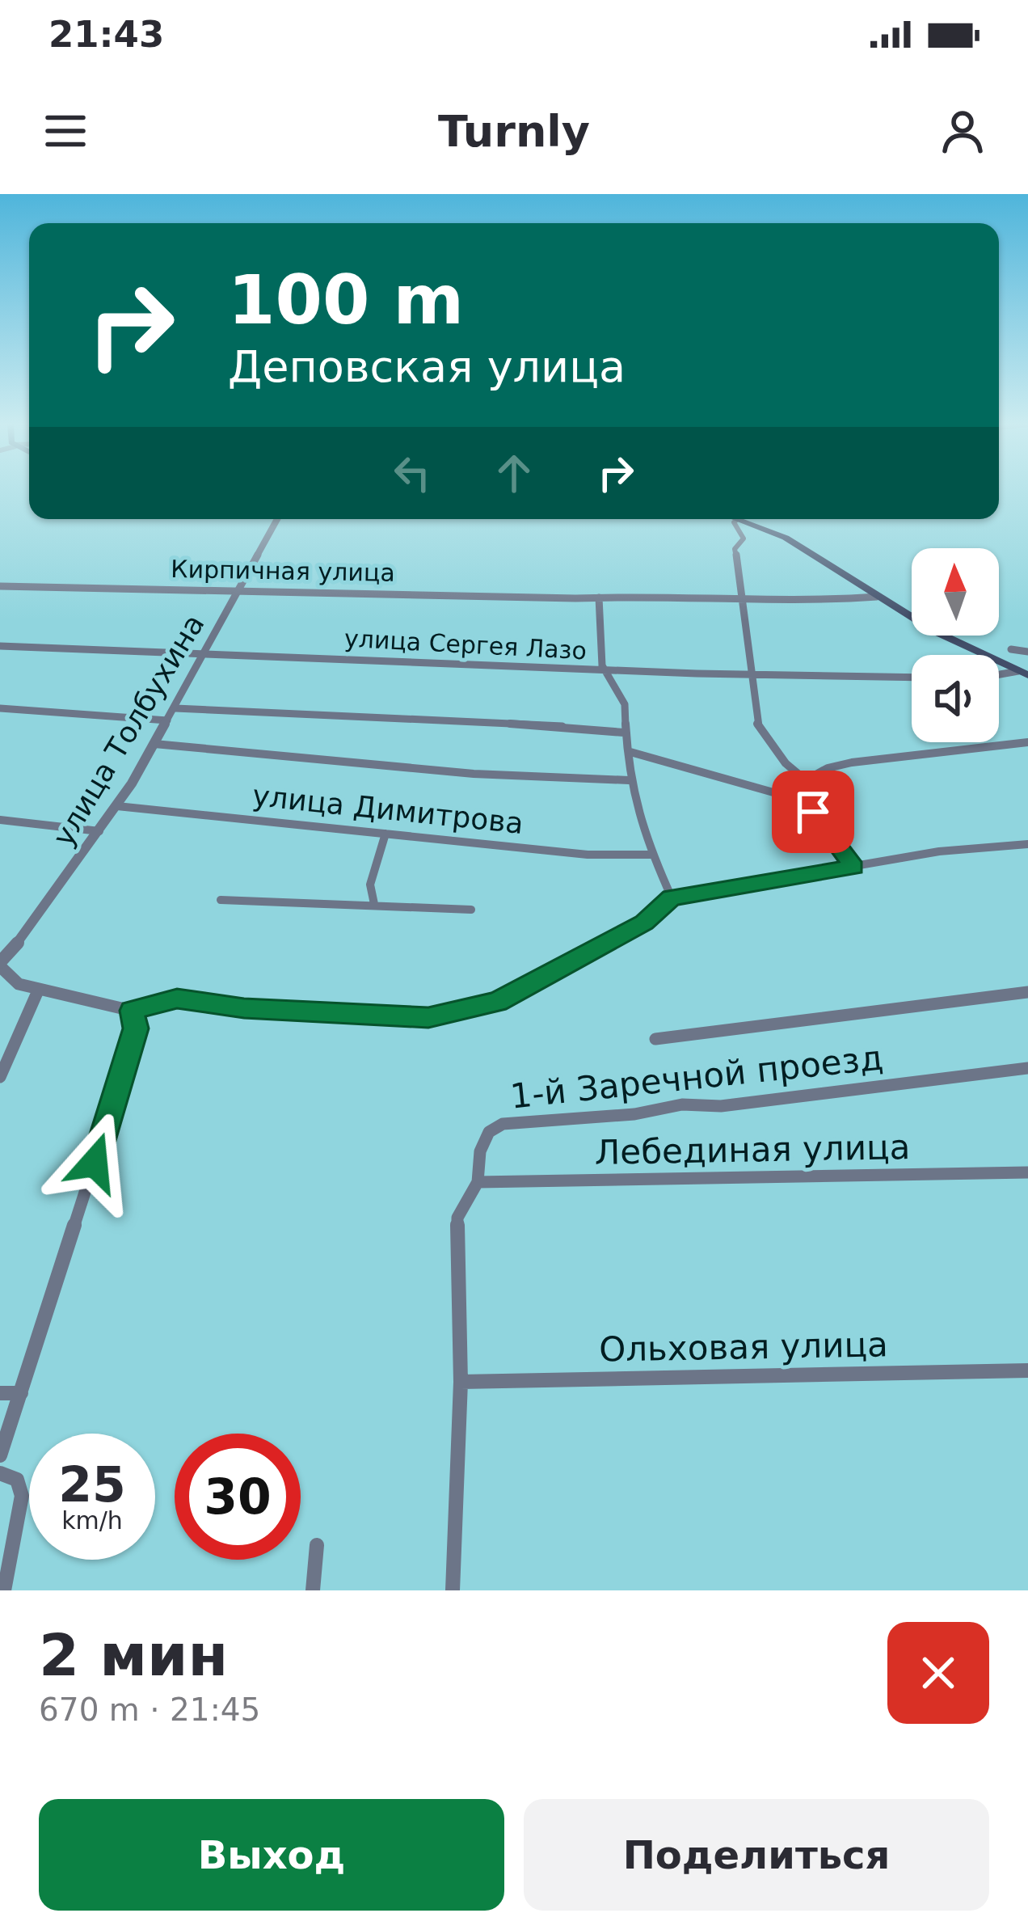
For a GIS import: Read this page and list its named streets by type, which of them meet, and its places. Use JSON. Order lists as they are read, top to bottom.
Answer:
{
  "streets": {
    "street": [
      "Кирпичная улица",
      "улица Сергея Лазо",
      "улица Толбухина",
      "улица Димитрова",
      "1-й Заречной проезд",
      "Лебединая улица",
      "Ольховая улица"
    ]
  },
  "crossings": [
    ["Кирпичная улица", "улица Толбухина"],
    ["улица Сергея Лазо", "улица Толбухина"],
    ["улица Толбухина", "улица Димитрова"],
    ["1-й Заречной проезд", "Лебединая улица"],
    ["1-й Заречной проезд", "Ольховая улица"]
  ],
  "north": "top",
  "page": {
    "status": "21:43",
    "header": "Turnly",
    "turn": ["100 m", "Деповская улица"],
    "speed": "25 km/h",
    "limit": "30",
    "heading": ["2 мин", "670 m · 21:45"],
    "buttons": ["Выход", "Поделиться"]
  }
}
